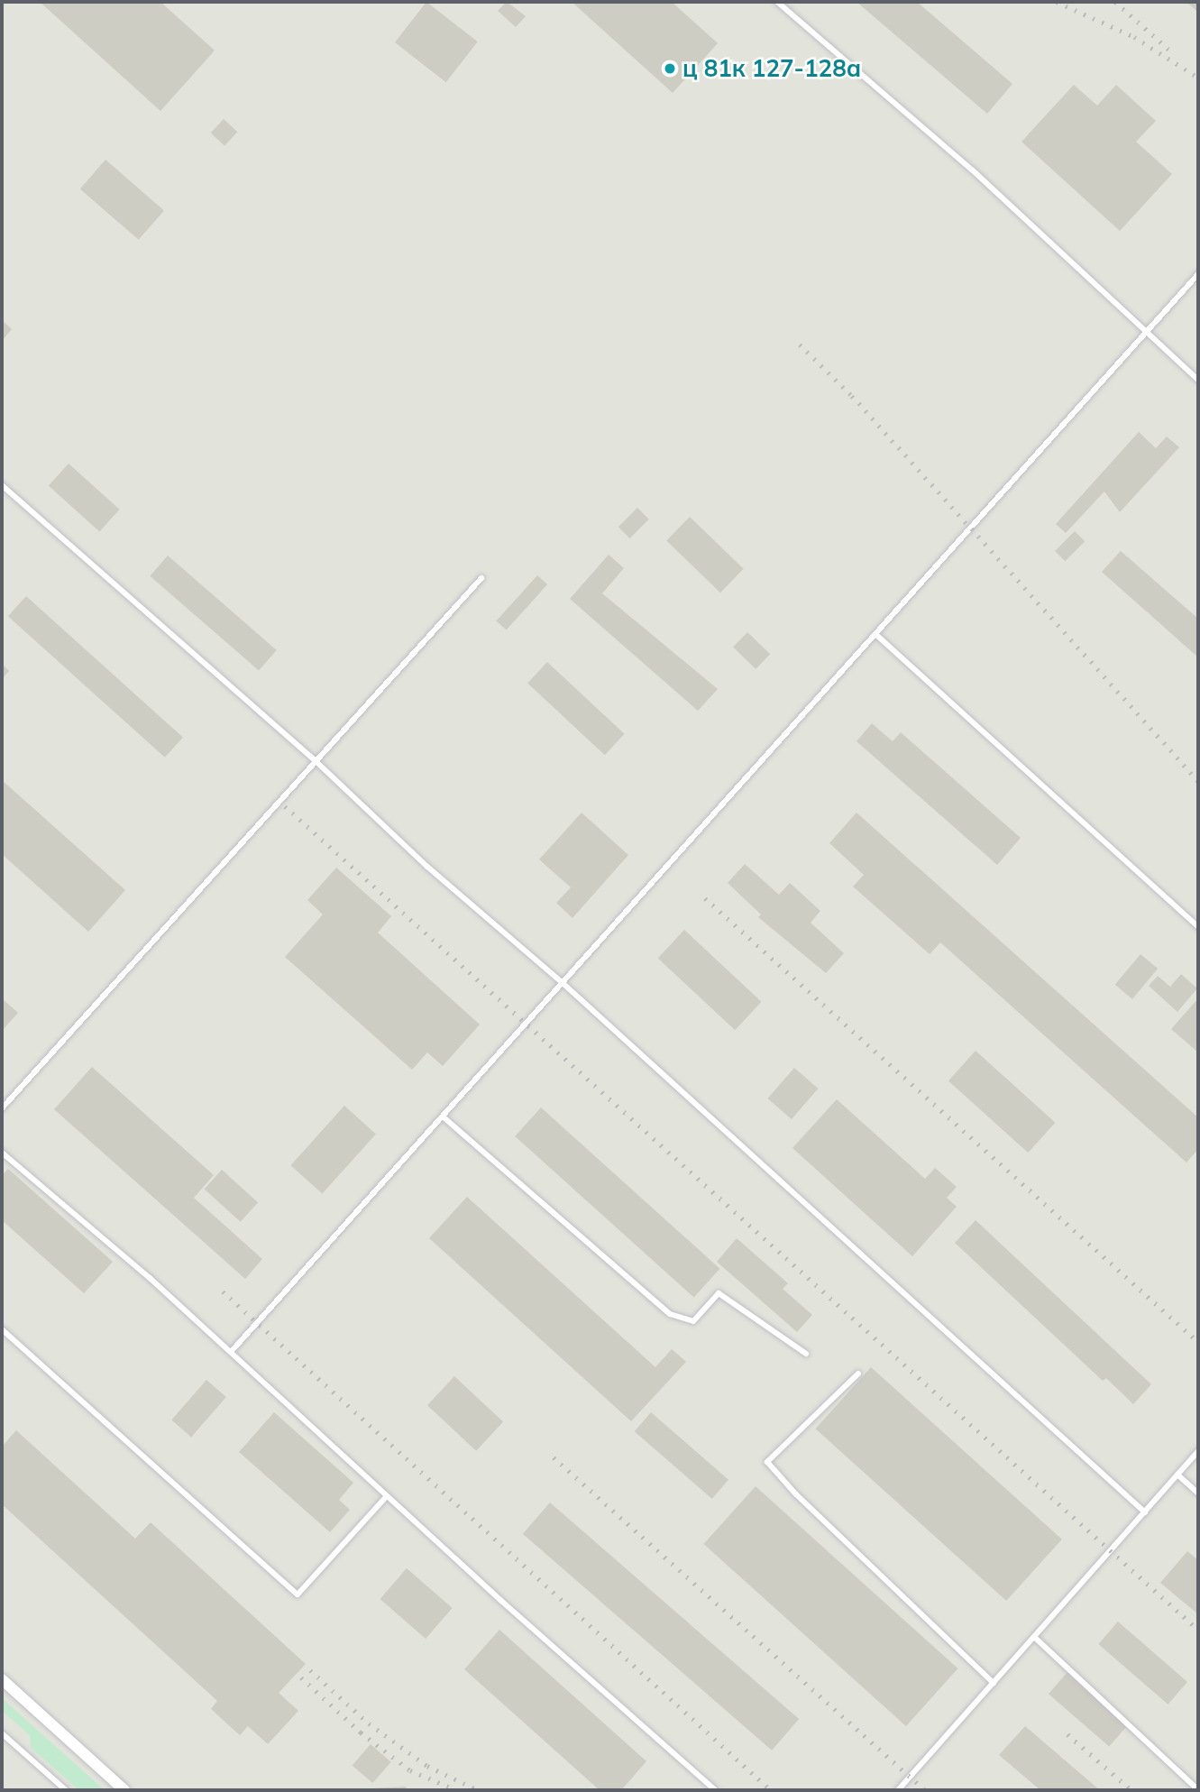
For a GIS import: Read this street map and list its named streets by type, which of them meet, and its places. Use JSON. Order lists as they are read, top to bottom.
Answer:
{
  "places": ["ц 81к 127-128а"]
}
